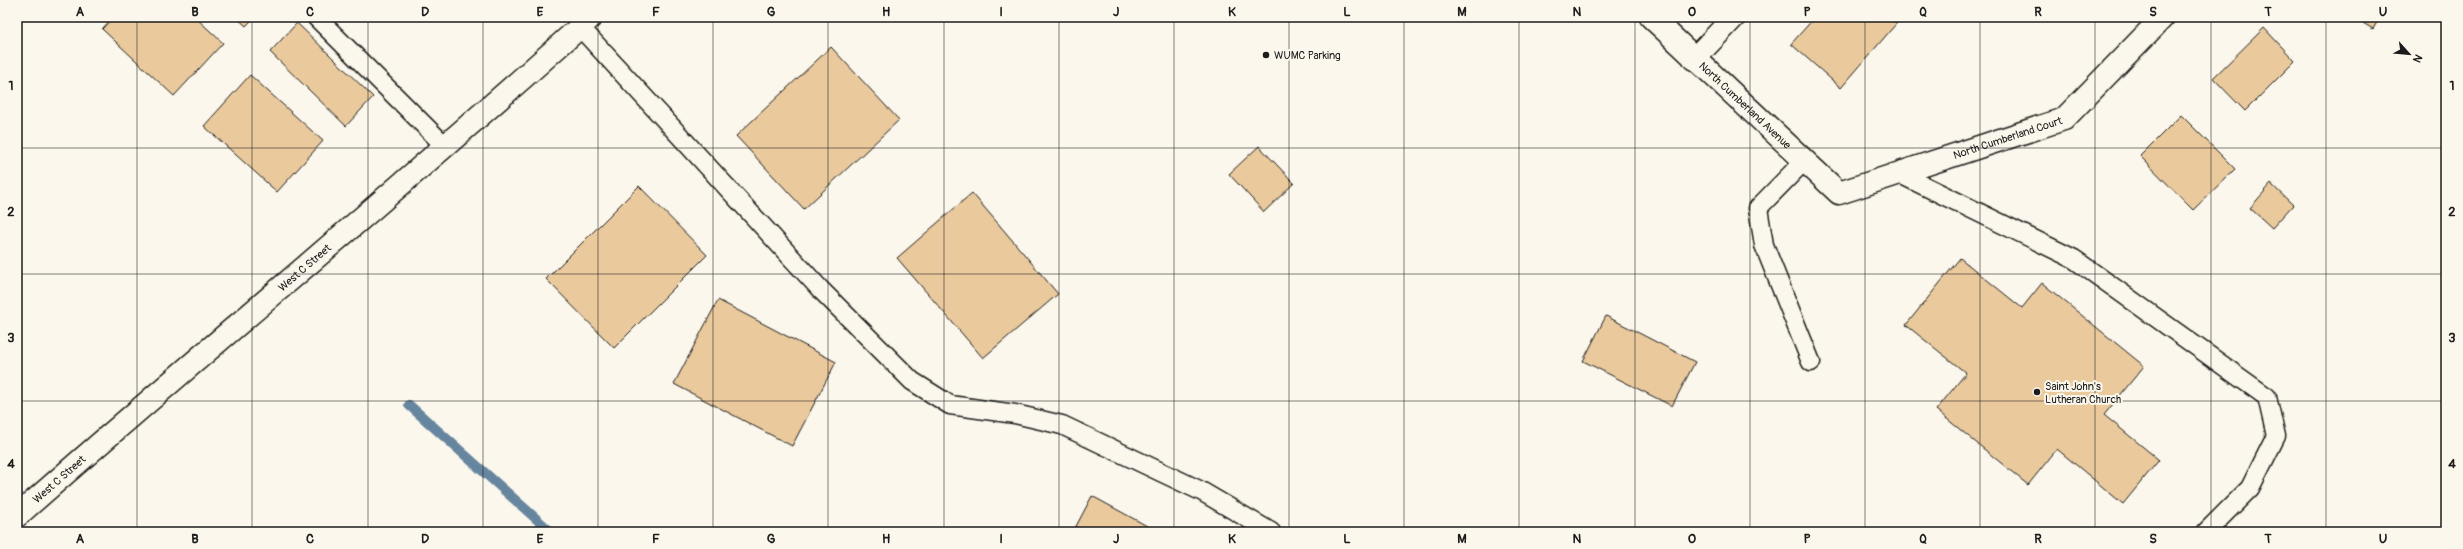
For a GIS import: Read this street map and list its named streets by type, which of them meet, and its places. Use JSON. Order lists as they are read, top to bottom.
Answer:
{
  "streets": {
    "street": ["North Cumberland Avenue", "North Cumberland Court", "West C Street"]
  },
  "crossings": [
    ["North Cumberland Avenue", "North Cumberland Court"]
  ],
  "places": ["WUMC Parking", "Saint John's Lutheran Church"],
  "north": "bottom right",
  "grid": {
    "columns": [
      "A",
      "B",
      "C",
      "D",
      "E",
      "F",
      "G",
      "H",
      "I",
      "J",
      "K",
      "L",
      "M",
      "N",
      "O",
      "P",
      "Q",
      "R",
      "S",
      "T",
      "U"
    ],
    "rows": [
      "1",
      "2",
      "3",
      "4"
    ]
  }
}
